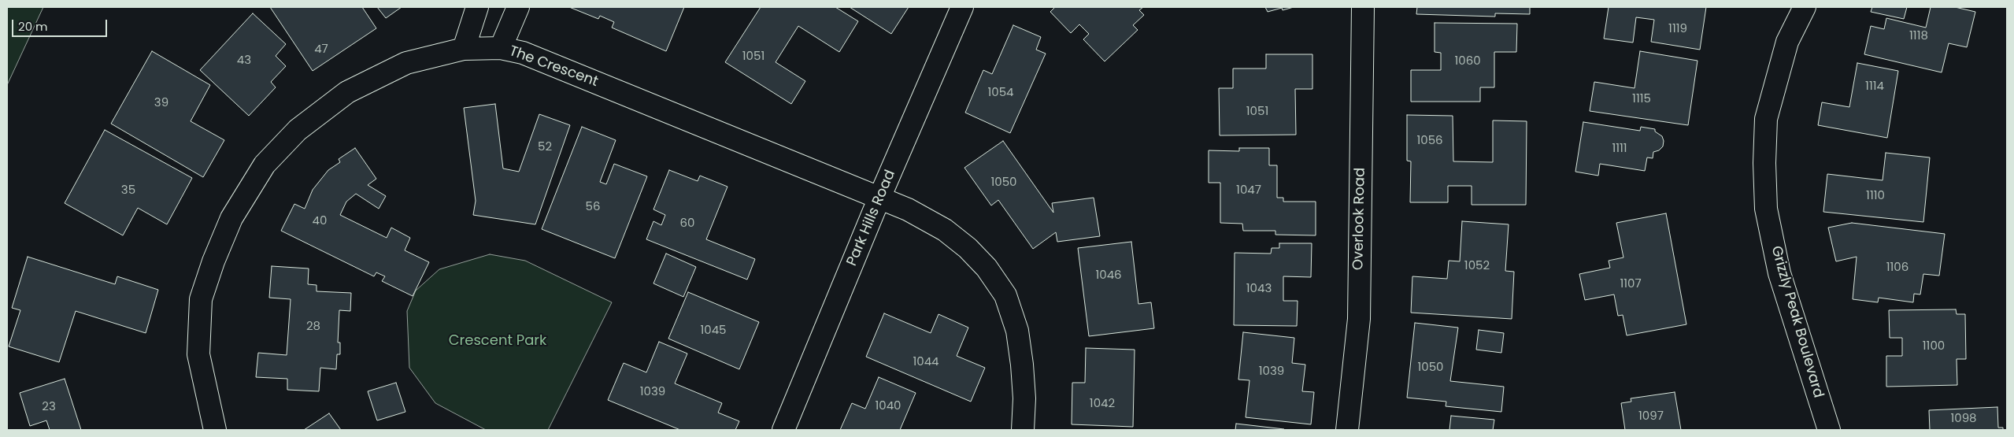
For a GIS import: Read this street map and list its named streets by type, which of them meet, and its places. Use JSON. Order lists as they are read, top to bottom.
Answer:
{
  "streets": {
    "street": [
      "The Crescent",
      "Park Hills Road",
      "Overlook Road",
      "Grizzly Peak Boulevard"
    ]
  },
  "crossings": [
    ["The Crescent", "Park Hills Road"]
  ],
  "parks": ["Crescent Park"],
  "house_numbers": [
    "1119",
    "1118",
    "47",
    "1051",
    "43",
    "1060",
    "1114",
    "1054",
    "1115",
    "39",
    "1051",
    "1056",
    "52",
    "1111",
    "1050",
    "35",
    "1047",
    "1110",
    "56",
    "40",
    "60",
    "1052",
    "1106",
    "1046",
    "1107",
    "1043",
    "28",
    "1045",
    "1100",
    "1044",
    "1050",
    "1039",
    "1039",
    "1042",
    "1040",
    "23",
    "1097",
    "1098"
  ],
  "scale_bar": "20 m"
}
